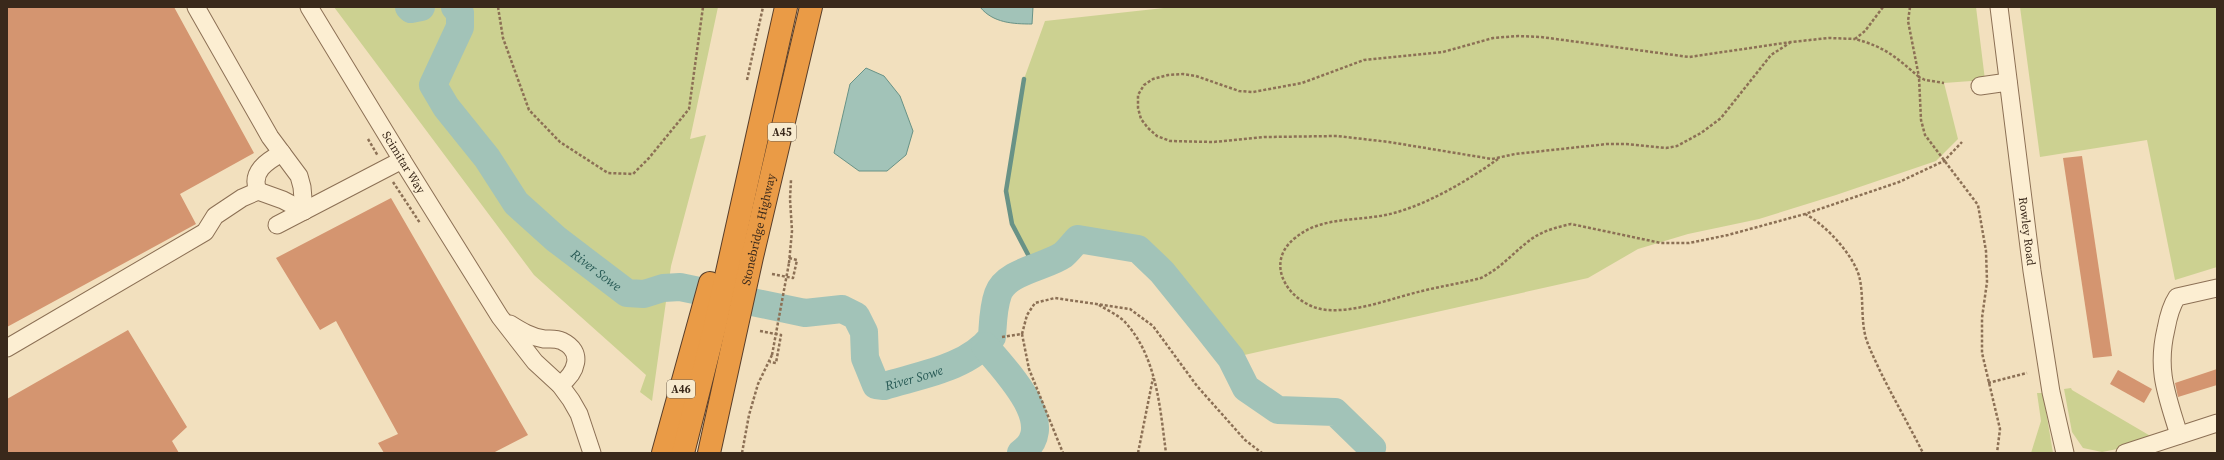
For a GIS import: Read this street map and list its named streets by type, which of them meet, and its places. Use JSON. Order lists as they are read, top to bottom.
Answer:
{
  "streets": {
    "highway": ["A45", "Stonebridge Highway", "A46"],
    "street": ["Scimitar Way", "Rowley Road"]
  },
  "crossings": [
    ["Stonebridge Highway", "A46"]
  ],
  "water": ["River Sowe"]
}
